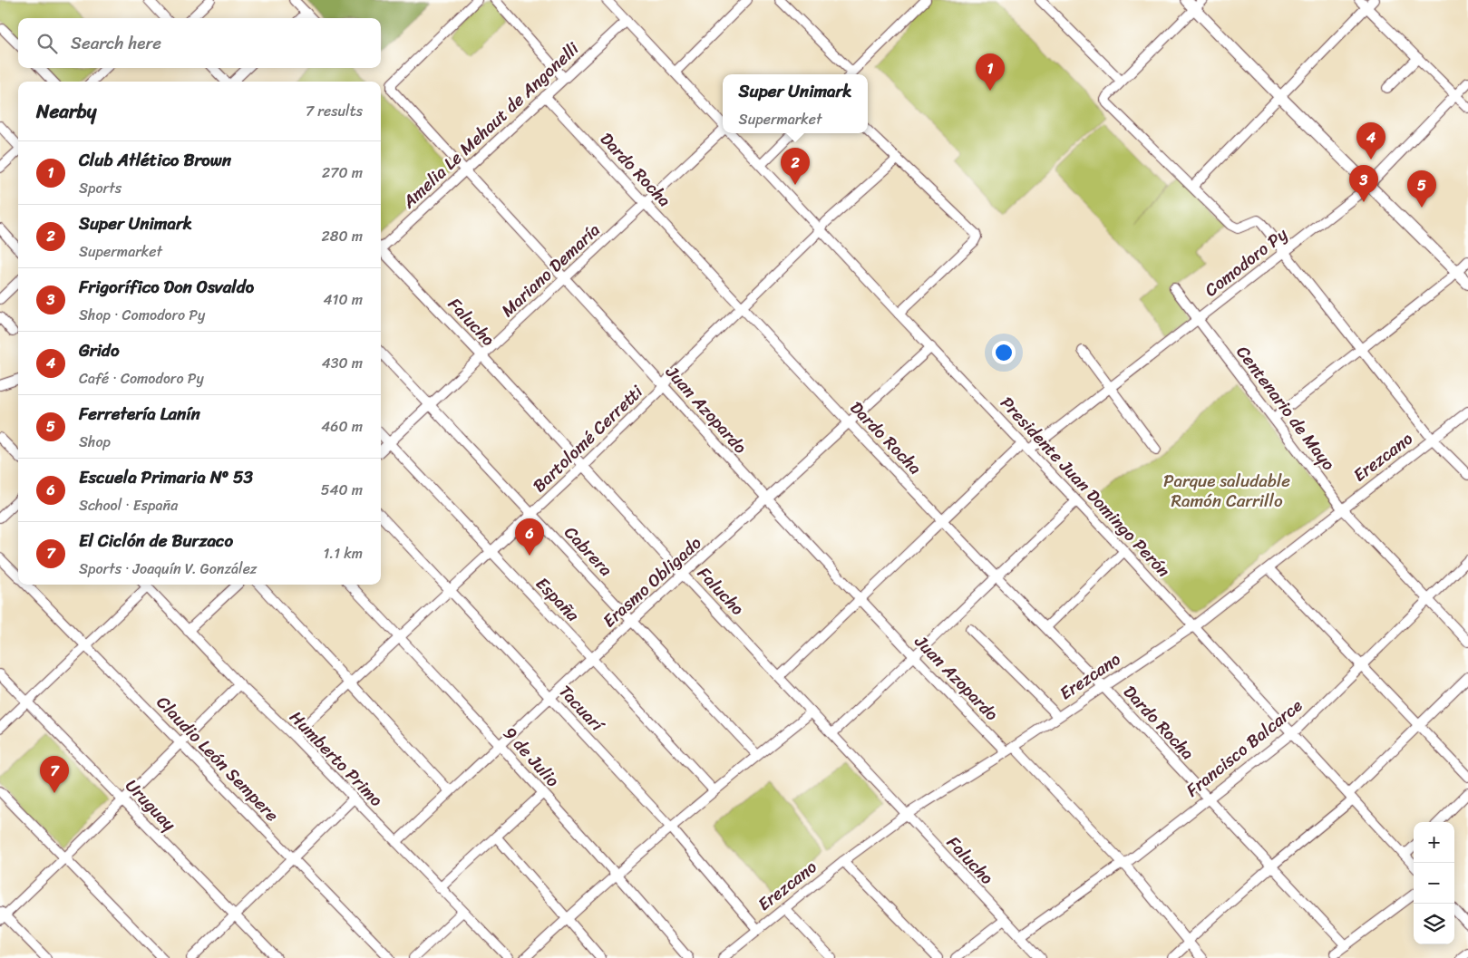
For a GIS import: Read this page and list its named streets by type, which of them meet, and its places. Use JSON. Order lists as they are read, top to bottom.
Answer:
{
  "streets": {
    "street": [
      "Amelia Le Mehaut de Angonelli",
      "Dardo Rocha",
      "Comodoro Py",
      "Mariano Demaría",
      "Falucho",
      "Centenario de Mayo",
      "Juan Azopardo",
      "Bartolomé Cerretti",
      "Erezcano",
      "Presidente Juan Domingo Perón",
      "Cabrera",
      "Erasmo Obligado",
      "España",
      "Tacuarí",
      "Francisco Balcarce",
      "9 de Julio",
      "Claudio León Sempere",
      "Humberto Primo",
      "Uruguay"
    ]
  },
  "crossings": [
    ["Amelia Le Mehaut de Angonelli", "Dardo Rocha"],
    ["Amelia Le Mehaut de Angonelli", "Juan Azopardo"],
    ["Amelia Le Mehaut de Angonelli", "Presidente Juan Domingo Perón"],
    ["Dardo Rocha", "Comodoro Py"],
    ["Dardo Rocha", "Mariano Demaría"],
    ["Dardo Rocha", "Bartolomé Cerretti"],
    ["Dardo Rocha", "Erezcano"],
    ["Dardo Rocha", "Erasmo Obligado"],
    ["Dardo Rocha", "Francisco Balcarce"],
    ["Comodoro Py", "Falucho"],
    ["Comodoro Py", "Centenario de Mayo"],
    ["Comodoro Py", "Juan Azopardo"],
    ["Comodoro Py", "Presidente Juan Domingo Perón"],
    ["Mariano Demaría", "Falucho"],
    ["Mariano Demaría", "Juan Azopardo"],
    ["Mariano Demaría", "Cabrera"],
    ["Mariano Demaría", "España"],
    ["Falucho", "Bartolomé Cerretti"],
    ["Falucho", "Erezcano"],
    ["Falucho", "Erasmo Obligado"],
    ["Falucho", "Francisco Balcarce"],
    ["Centenario de Mayo", "Erezcano"],
    ["Centenario de Mayo", "Francisco Balcarce"],
    ["Juan Azopardo", "Bartolomé Cerretti"],
    ["Juan Azopardo", "Erezcano"],
    ["Juan Azopardo", "Erasmo Obligado"],
    ["Juan Azopardo", "Francisco Balcarce"],
    ["Bartolomé Cerretti", "Presidente Juan Domingo Perón"],
    ["Bartolomé Cerretti", "Cabrera"],
    ["Bartolomé Cerretti", "España"],
    ["Bartolomé Cerretti", "Tacuarí"],
    ["Bartolomé Cerretti", "9 de Julio"],
    ["Bartolomé Cerretti", "Humberto Primo"],
    ["Erezcano", "Presidente Juan Domingo Perón"],
    ["Erezcano", "Tacuarí"],
    ["Presidente Juan Domingo Perón", "Erasmo Obligado"],
    ["Presidente Juan Domingo Perón", "Francisco Balcarce"],
    ["Cabrera", "Erasmo Obligado"],
    ["Erasmo Obligado", "España"],
    ["Erasmo Obligado", "Tacuarí"],
    ["Erasmo Obligado", "9 de Julio"],
    ["Erasmo Obligado", "Humberto Primo"]
  ],
  "parks": ["Parque saludable Ramón Carrillo"],
  "page": {
    "search": "Search here",
    "pins": [
      "1",
      "4",
      "2",
      "3",
      "5",
      "6",
      "7"
    ],
    "popup": ["Super Unimark", "Supermarket"],
    "heading": ["Nearby", "7 results"],
    "list": [
      {
        "mark": "1",
        "name": "Club Atlético Brown",
        "note": "Sports",
        "value": "270 m"
      },
      {
        "mark": "2",
        "name": "Super Unimark",
        "note": "Supermarket",
        "value": "280 m"
      },
      {
        "mark": "3",
        "name": "Frigorífico Don Osvaldo",
        "note": "Shop · Comodoro Py",
        "value": "410 m"
      },
      {
        "mark": "4",
        "name": "Grido",
        "note": "Café · Comodoro Py",
        "value": "430 m"
      },
      {
        "mark": "5",
        "name": "Ferretería Lanín",
        "note": "Shop",
        "value": "460 m"
      },
      {
        "mark": "6",
        "name": "Escuela Primaria Nº 53",
        "note": "School · España",
        "value": "540 m"
      },
      {
        "mark": "7",
        "name": "El Ciclón de Burzaco",
        "note": "Sports · Joaquín V. González",
        "value": "1.1 km"
      }
    ],
    "map_buttons": ["+", "−"]
  }
}
